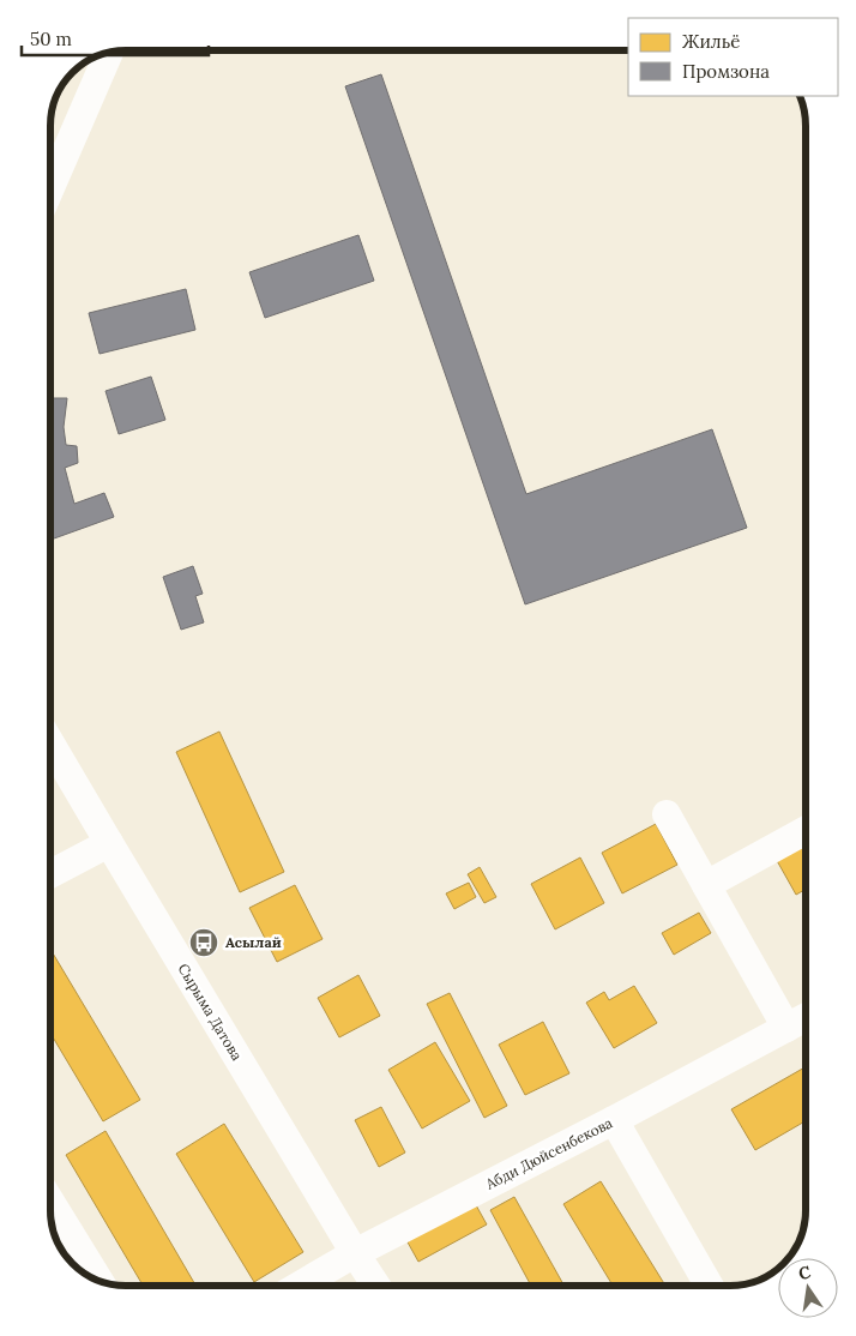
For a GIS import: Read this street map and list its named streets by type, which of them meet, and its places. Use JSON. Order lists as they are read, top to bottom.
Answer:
{
  "streets": {
    "street": ["Сырыма Датова", "Абди Дюйсенбекова"]
  },
  "crossings": [
    ["Сырыма Датова", "Абди Дюйсенбекова"]
  ],
  "places": {
    "bus stop": ["Асылай"]
  },
  "legend": ["Жильё", "Промзона"],
  "scale_bar": "50 m",
  "north": "top"
}
